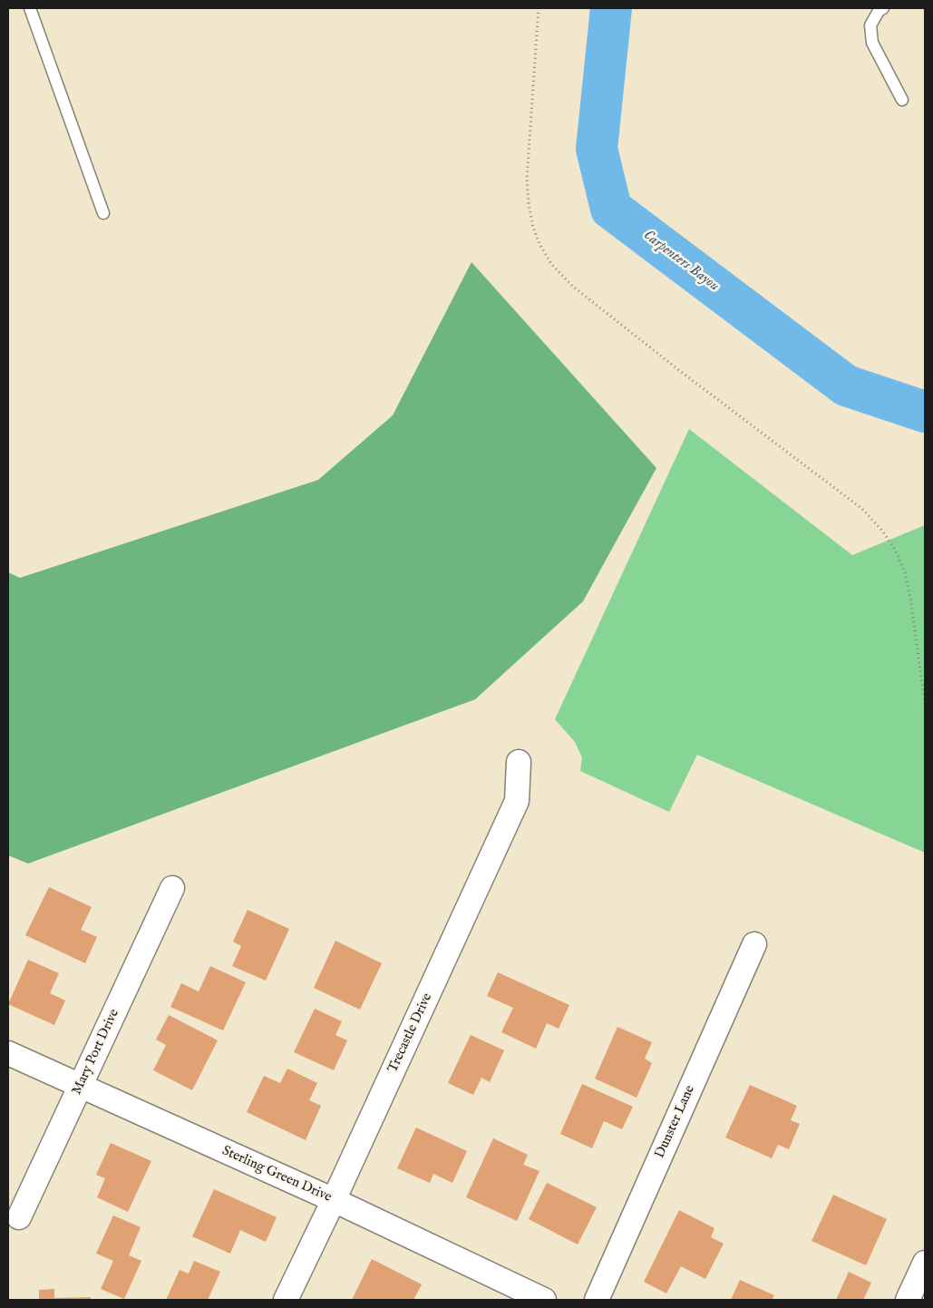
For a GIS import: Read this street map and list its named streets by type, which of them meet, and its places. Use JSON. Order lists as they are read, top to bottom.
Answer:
{
  "streets": {
    "street": [
      "Trecastle Drive",
      "Mary Port Drive",
      "Dunster Lane",
      "Sterling Green Drive"
    ]
  },
  "crossings": [
    ["Trecastle Drive", "Sterling Green Drive"],
    ["Mary Port Drive", "Sterling Green Drive"]
  ],
  "water": ["Carpenters Bayou"]
}
